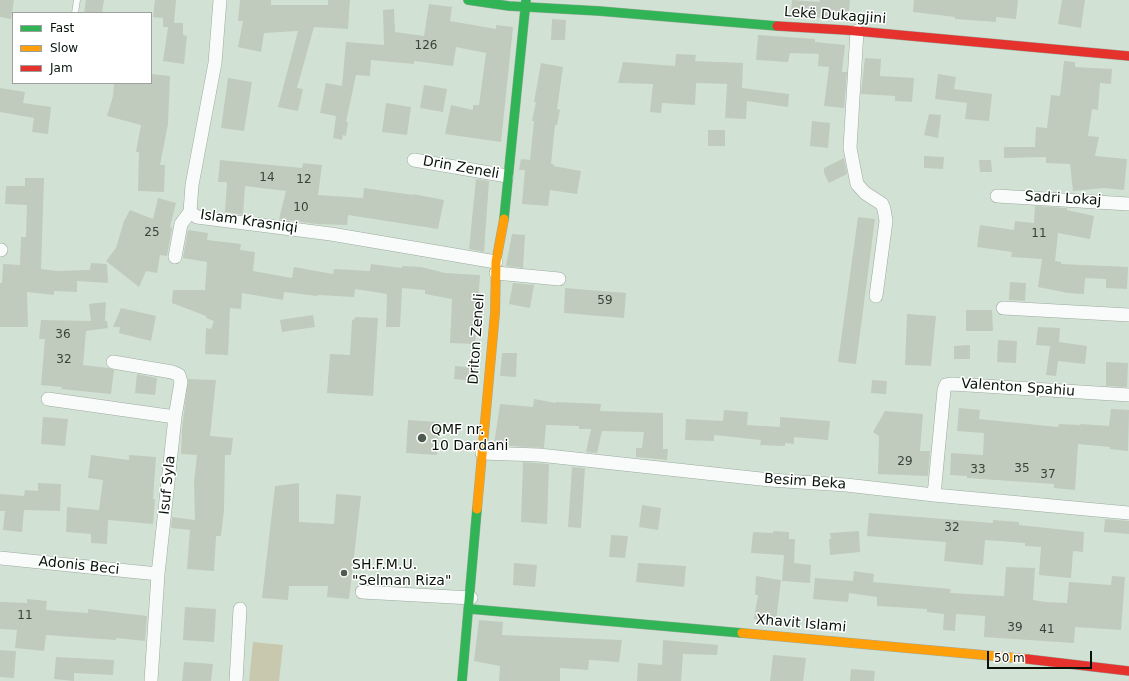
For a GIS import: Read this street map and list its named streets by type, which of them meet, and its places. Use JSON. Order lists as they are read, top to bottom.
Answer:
{
  "streets": {
    "street": [
      "Lekë Dukagjini",
      "Drin Zeneli",
      "Sadri Lokaj",
      "Islam Krasniqi",
      "Driton Zeneli",
      "Valenton Spahiu",
      "Besim Beka",
      "Isuf Syla",
      "Adonis Beci",
      "Xhavit Islami"
    ]
  },
  "crossings": [
    ["Lekë Dukagjini", "Driton Zeneli"],
    ["Drin Zeneli", "Driton Zeneli"],
    ["Islam Krasniqi", "Driton Zeneli"],
    ["Driton Zeneli", "Besim Beka"],
    ["Driton Zeneli", "Xhavit Islami"],
    ["Valenton Spahiu", "Besim Beka"],
    ["Isuf Syla", "Adonis Beci"]
  ],
  "places": ["QMF nr. 10 Dardani", "SH.F.M.U. \"Selman Riza\""],
  "house_numbers": [
    "126",
    "14",
    "12",
    "10",
    "25",
    "11",
    "59",
    "36",
    "32",
    "29",
    "35",
    "33",
    "37",
    "32",
    "11",
    "39",
    "41"
  ],
  "legend": ["Fast", "Slow", "Jam"],
  "scale_bar": "50 m"
}
